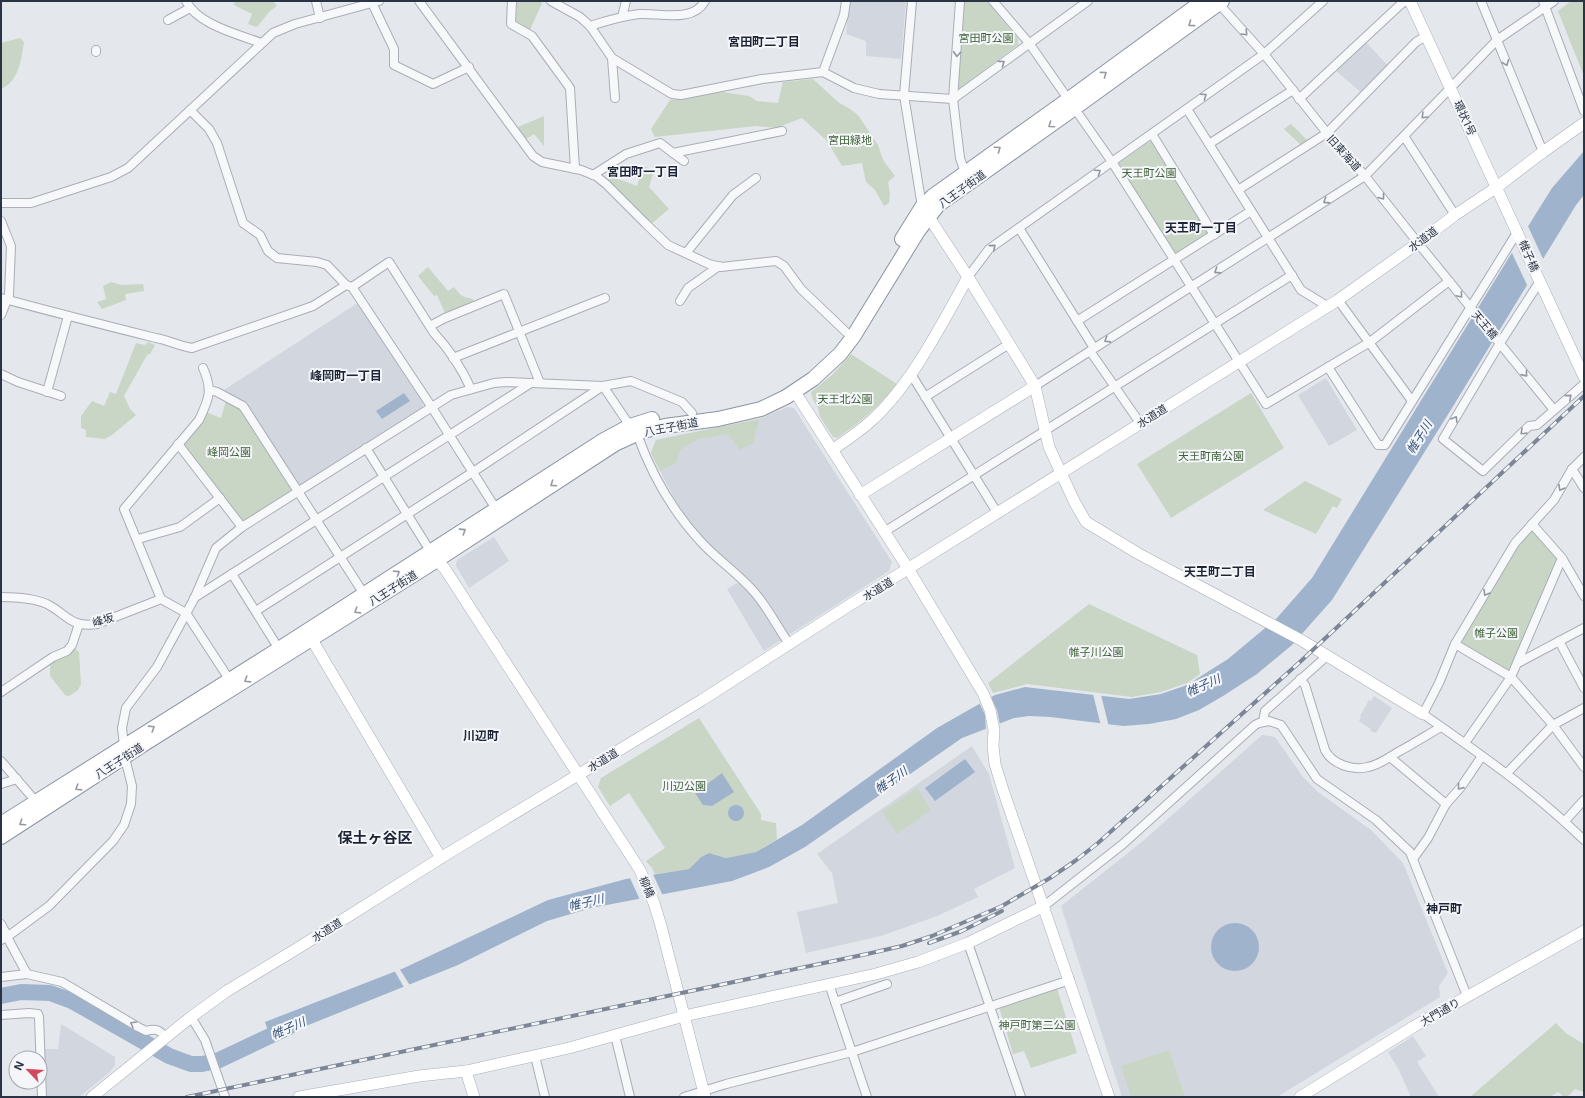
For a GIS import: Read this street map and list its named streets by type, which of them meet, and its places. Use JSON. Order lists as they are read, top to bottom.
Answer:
{
  "streets": {
    "highway": ["八王子街道"],
    "street": [
      "環状1号",
      "旧東海道",
      "水道道",
      "帷子橋",
      "天王橋",
      "峰坂",
      "柳橋",
      "大門通り"
    ]
  },
  "crossings": [
    ["環状1号", "水道道"],
    ["環状1号", "帷子橋"],
    ["旧東海道", "八王子街道"],
    ["旧東海道", "水道道"],
    ["旧東海道", "天王橋"],
    ["八王子街道", "柳橋"],
    ["水道道", "柳橋"]
  ],
  "districts": [
    "宮田町二丁目",
    "宮田町一丁目",
    "天王町一丁目",
    "峰岡町一丁目",
    "天王町二丁目",
    "川辺町",
    "保土ヶ谷区",
    "神戸町"
  ],
  "water": ["帷子川"],
  "parks": [
    "宮田町公園",
    "宮田緑地",
    "天王町公園",
    "天王北公園",
    "峰岡公園",
    "天王町南公園",
    "帷子公園",
    "帷子川公園",
    "川辺公園",
    "神戸町第二公園"
  ],
  "north": "top left"
}
